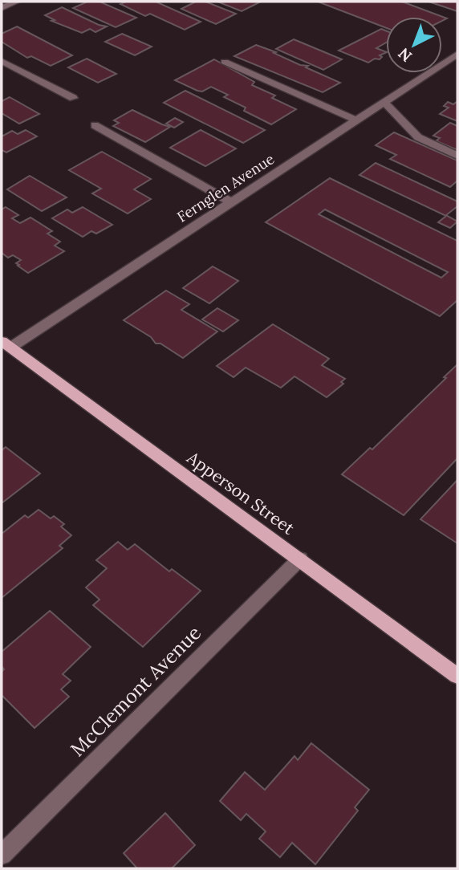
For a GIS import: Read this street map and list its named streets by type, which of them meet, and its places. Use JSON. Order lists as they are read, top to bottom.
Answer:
{
  "streets": {
    "main road": ["Apperson Street"],
    "street": ["Fernglen Avenue", "McClemont Avenue"]
  },
  "crossings": [
    ["Fernglen Avenue", "Apperson Street"],
    ["Apperson Street", "McClemont Avenue"]
  ],
  "north": "bottom left"
}
